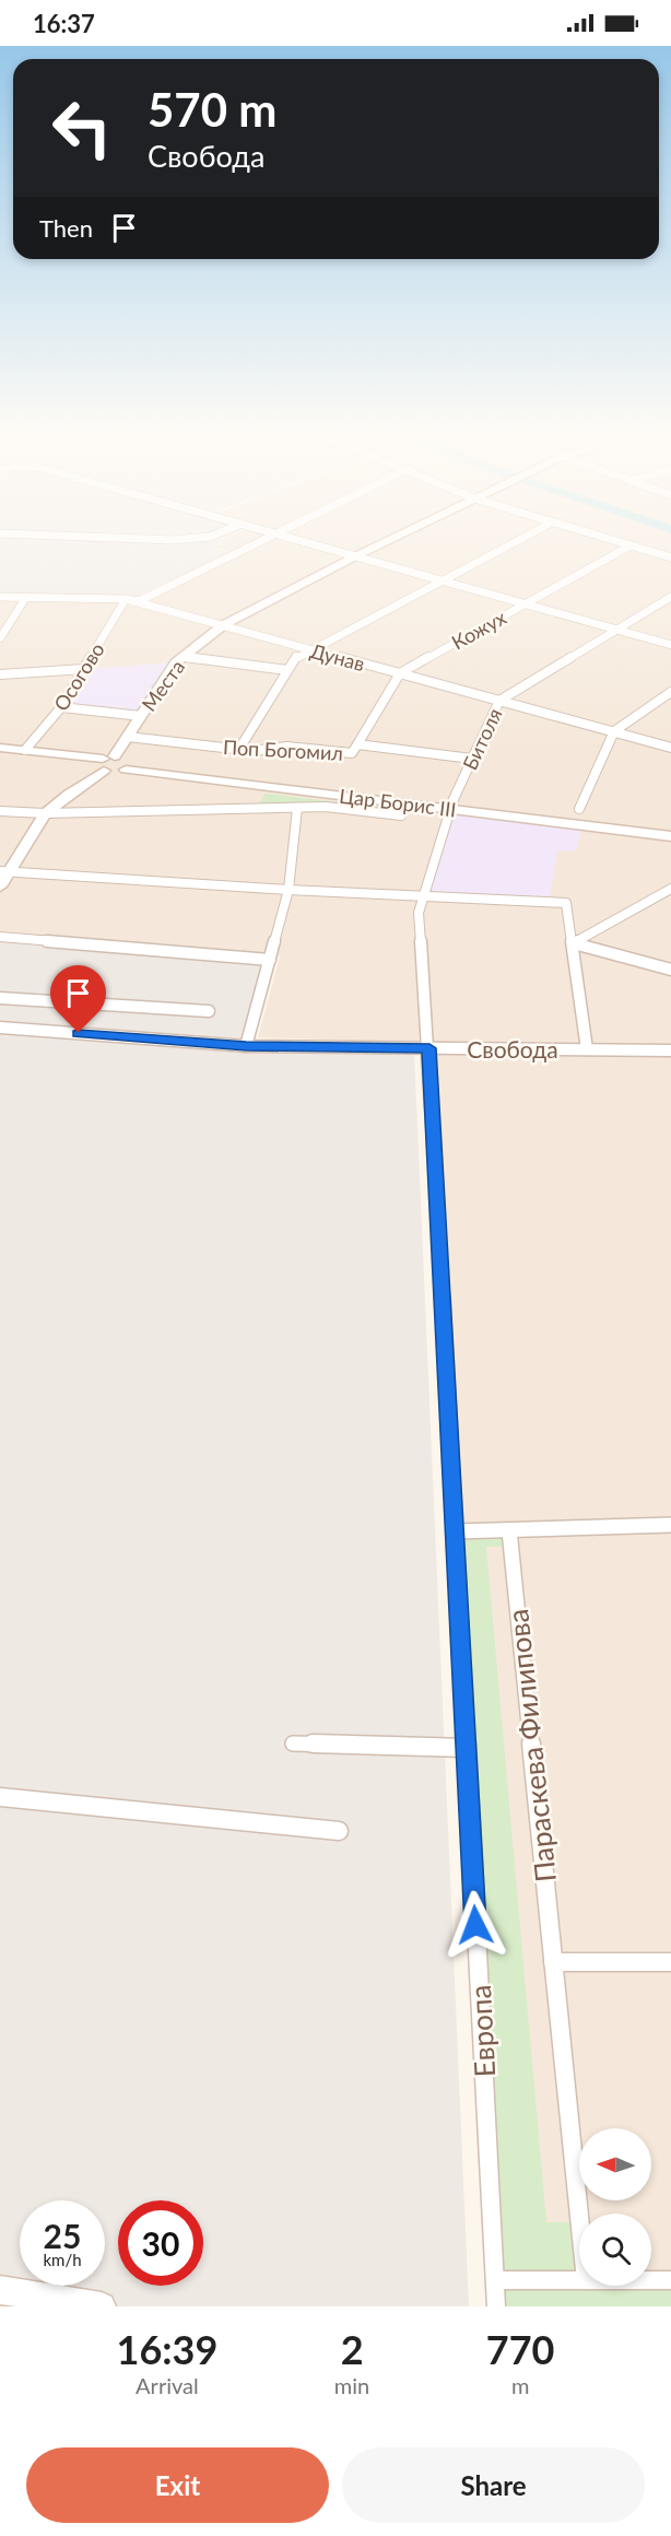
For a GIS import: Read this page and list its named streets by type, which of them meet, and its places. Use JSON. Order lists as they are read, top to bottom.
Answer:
{
  "streets": {
    "main road": ["Места", "Цар Борис III"],
    "street": [
      "Кожух",
      "Дунав",
      "Осогово",
      "Битоля",
      "Поп Богомил",
      "Свобода",
      "Параскева Филипова",
      "Европа"
    ]
  },
  "crossings": [
    ["Кожух", "Дунав"],
    ["Дунав", "Осогово"],
    ["Дунав", "Места"],
    ["Дунав", "Битоля"],
    ["Места", "Поп Богомил"],
    ["Битоля", "Поп Богомил"],
    ["Битоля", "Цар Борис III"],
    ["Битоля", "Свобода"],
    ["Битоля", "Европа"],
    ["Свобода", "Европа"]
  ],
  "north": "left",
  "page": {
    "status": "16:37",
    "turn": ["570 m", "Свобода"],
    "then": "Then",
    "speed": "25 km/h",
    "limit": "30",
    "eta": [
      "16:39",
      "Arrival",
      "2",
      "min",
      "770",
      "m"
    ],
    "buttons": ["Exit", "Share"]
  }
}
